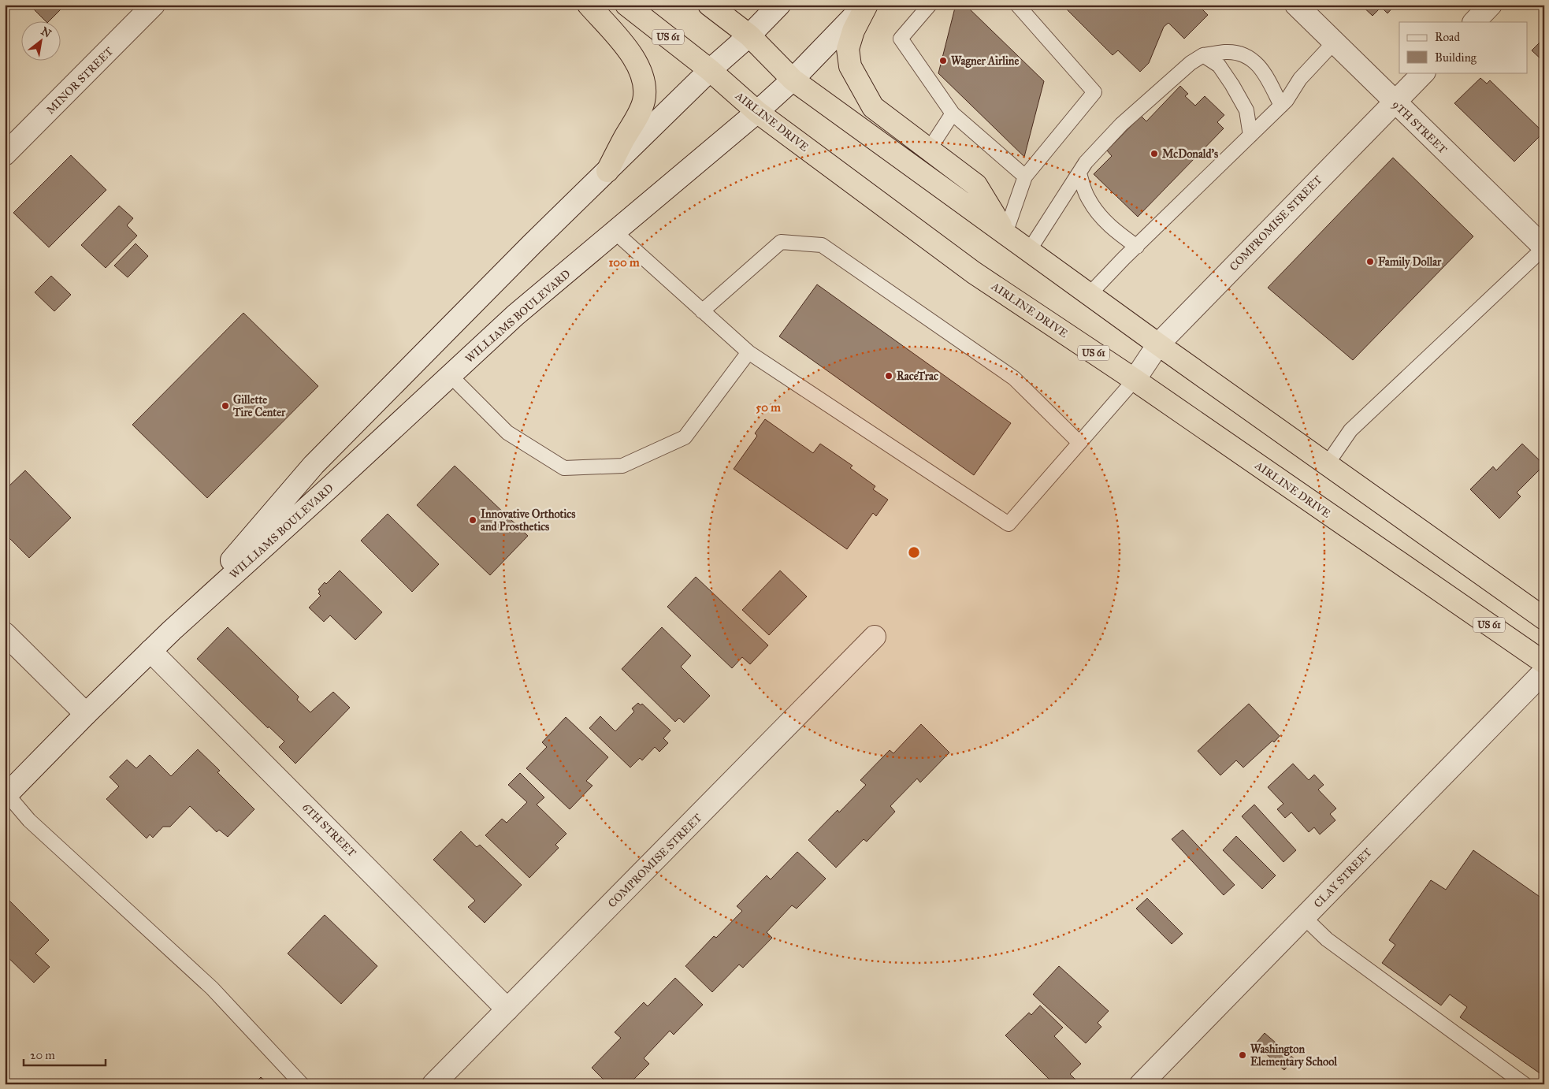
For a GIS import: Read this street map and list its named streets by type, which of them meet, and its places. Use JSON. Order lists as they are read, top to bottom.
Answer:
{
  "streets": {
    "highway": ["US 61", "AIRLINE DRIVE"],
    "street": [
      "MINOR STREET",
      "9TH STREET",
      "COMPROMISE STREET",
      "WILLIAMS BOULEVARD",
      "6TH STREET",
      "CLAY STREET"
    ]
  },
  "crossings": [
    ["AIRLINE DRIVE", "COMPROMISE STREET"],
    ["AIRLINE DRIVE", "WILLIAMS BOULEVARD"],
    ["9TH STREET", "COMPROMISE STREET"],
    ["COMPROMISE STREET", "6TH STREET"],
    ["WILLIAMS BOULEVARD", "6TH STREET"]
  ],
  "places": [
    "Wagner Airline",
    "McDonald's",
    "Family Dollar",
    "RaceTrac",
    "Gillette Tire Center",
    "Innovative Orthotics and Prosthetics",
    "Washington Elementary School"
  ],
  "legend": ["Road", "Building"],
  "scale_bar": "20 m",
  "north": "top right",
  "rings": ["100 m", "50 m"]
}
